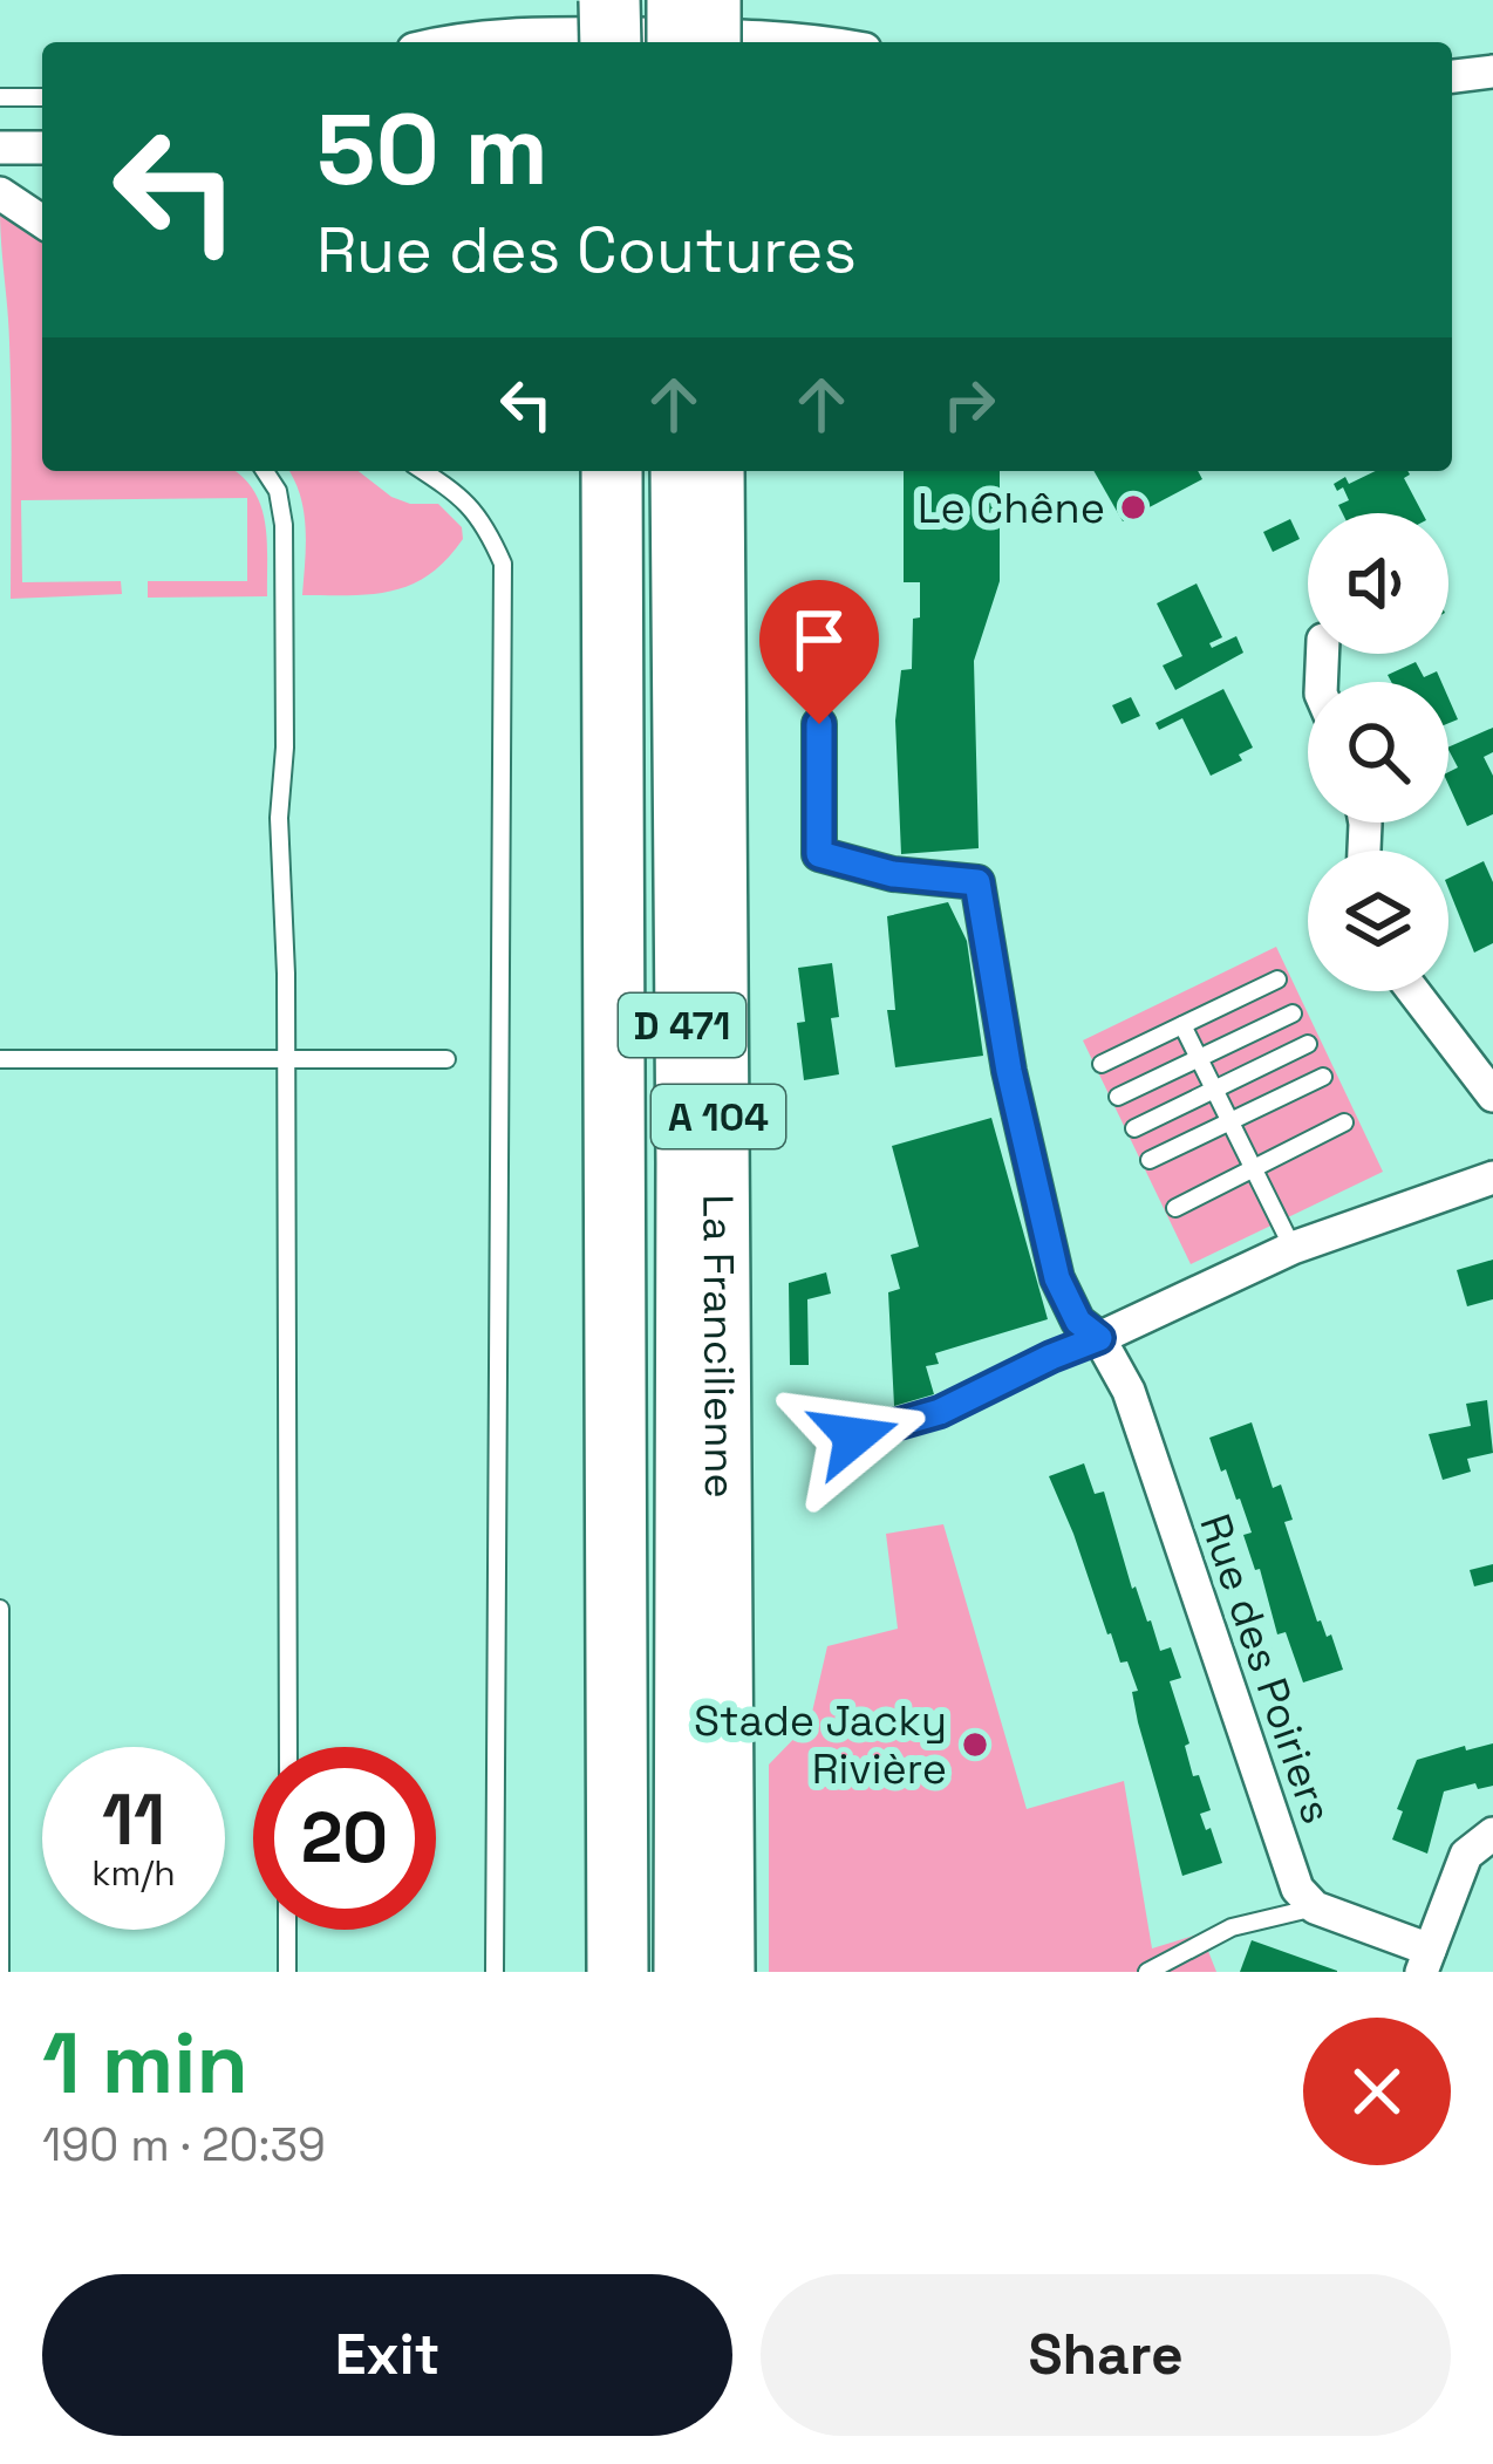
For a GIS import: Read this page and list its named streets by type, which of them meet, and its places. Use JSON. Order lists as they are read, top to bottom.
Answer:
{
  "streets": {
    "highway": ["A 104", "La Francilienne"],
    "main road": ["D 471"],
    "street": ["Rue des Poiriers"]
  },
  "places": ["Le Chêne", "Stade Jacky Rivière"],
  "page": {
    "turn": ["50 m", "Rue des Coutures"],
    "speed": "11 km/h",
    "limit": "20",
    "heading": ["1 min", "190 m · 20:39"],
    "buttons": ["Exit", "Share"]
  }
}
